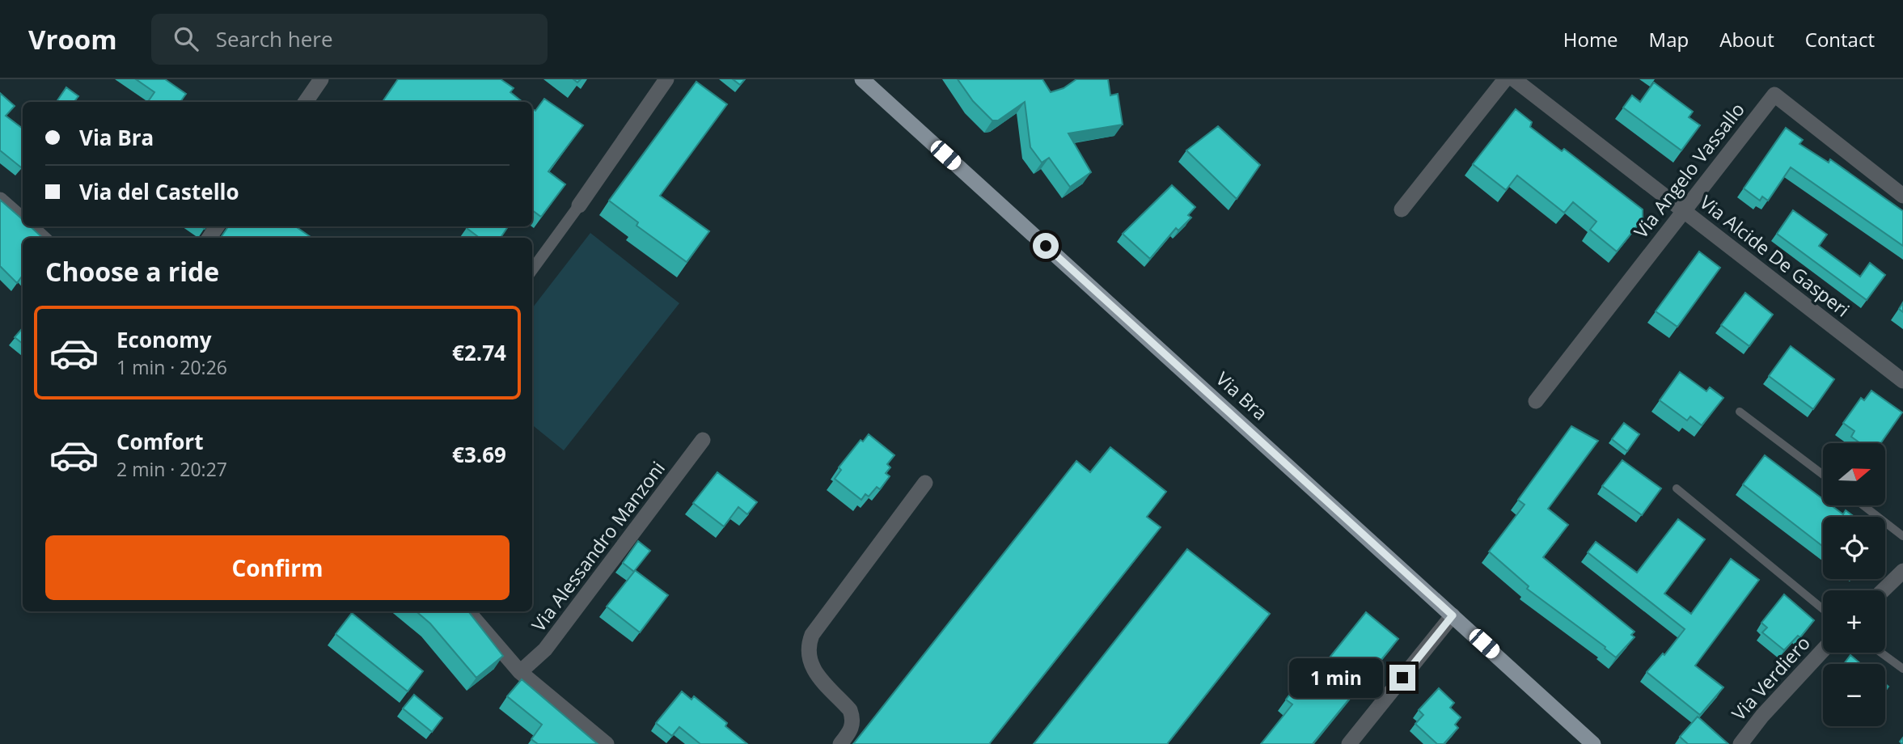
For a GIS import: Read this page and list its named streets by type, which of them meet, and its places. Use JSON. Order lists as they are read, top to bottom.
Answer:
{
  "streets": {
    "main road": ["Via Bra"],
    "street": [
      "Via Angelo Vassallo",
      "Via Alcide De Gasperi",
      "Via Alessandro Manzoni",
      "Via Verdiero"
    ]
  },
  "crossings": [
    ["Via Angelo Vassallo", "Via Alcide De Gasperi"]
  ],
  "north": "right",
  "page": {
    "header": "Vroom",
    "search": "Search here",
    "nav": [
      "Home",
      "Map",
      "About",
      "Contact"
    ],
    "banner": ["Via Bra", "Via del Castello"],
    "heading": "Choose a ride",
    "list": [
      {
        "name": "Economy",
        "note": "1 min · 20:26",
        "value": "€2.74"
      },
      {
        "name": "Comfort",
        "note": "2 min · 20:27",
        "value": "€3.69"
      }
    ],
    "map_buttons": ["+", "−"],
    "buttons": "Confirm",
    "bubble": "1 min"
  }
}
